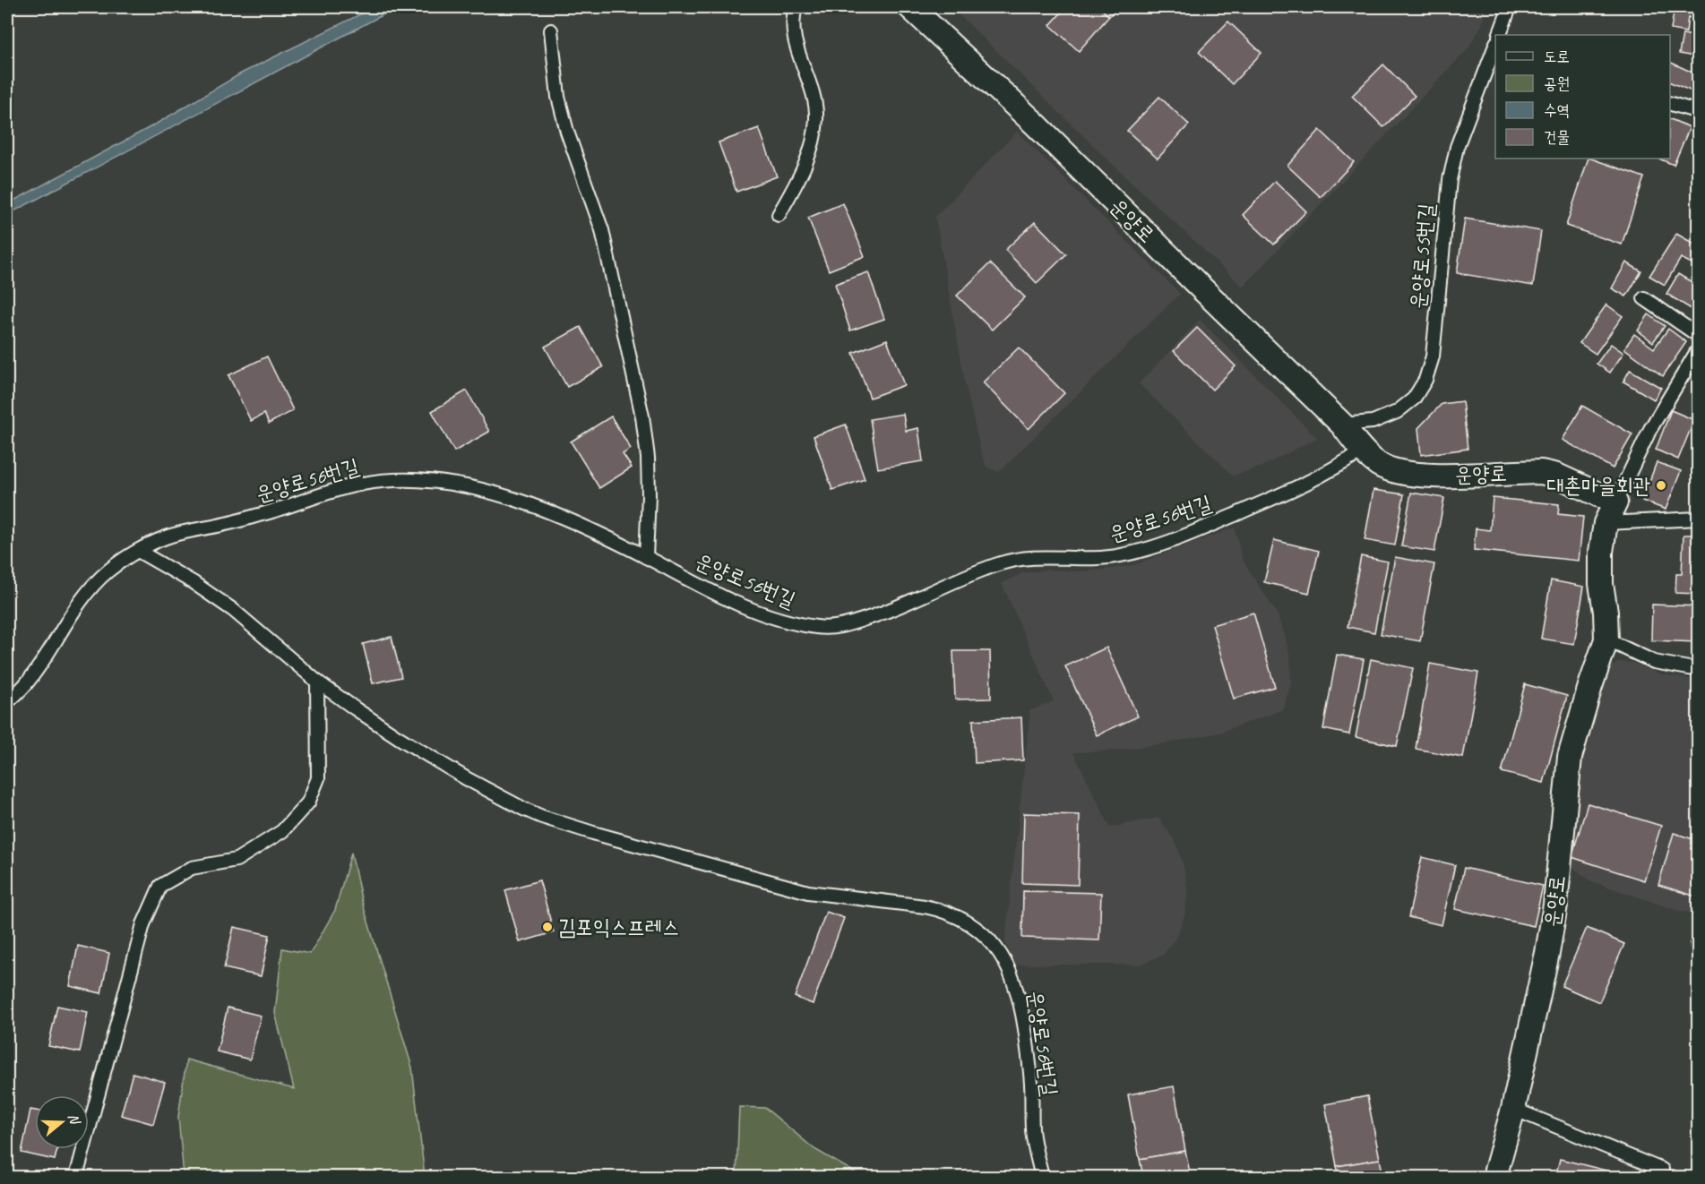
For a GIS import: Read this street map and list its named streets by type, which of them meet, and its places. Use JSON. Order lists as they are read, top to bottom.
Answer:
{
  "streets": {
    "street": ["운양로"],
    "lane": ["운양로55번길", "운양로56번길"]
  },
  "crossings": [
    ["운양로", "운양로55번길"],
    ["운양로", "운양로56번길"]
  ],
  "places": ["대촌마을회관", "김포익스프레스"],
  "legend": [
    "도로",
    "공원",
    "수역",
    "건물"
  ],
  "north": "right"
}
